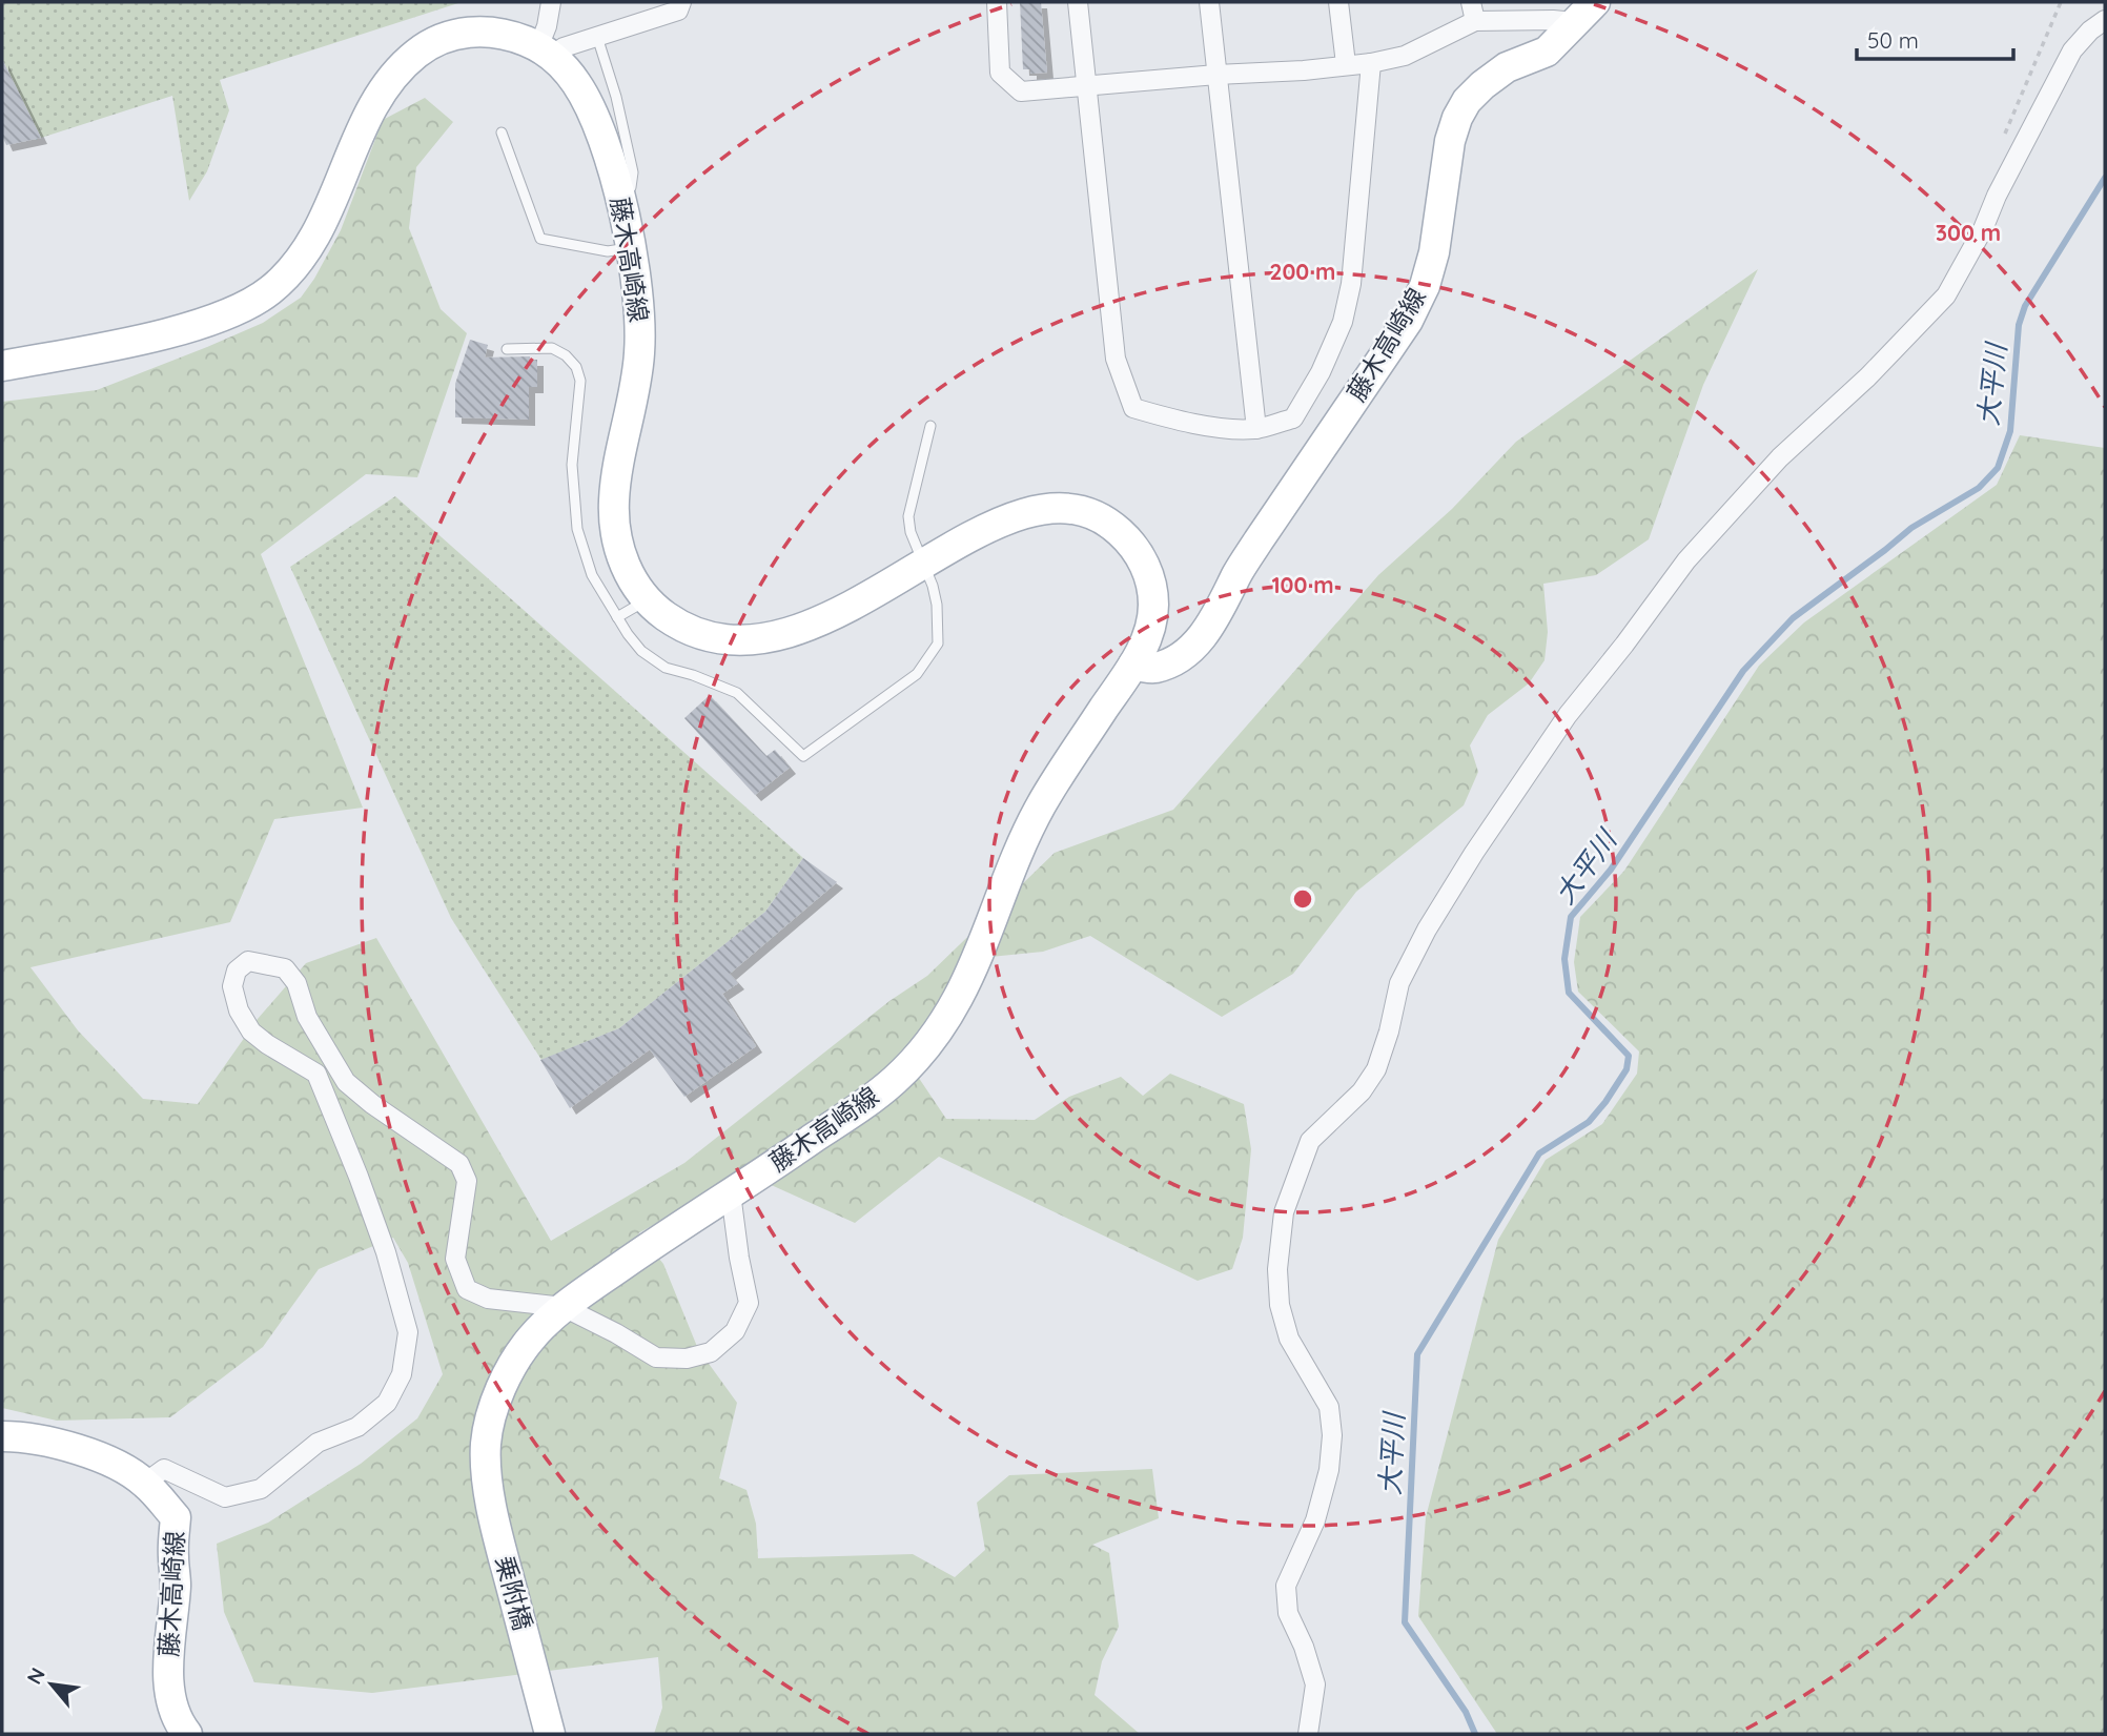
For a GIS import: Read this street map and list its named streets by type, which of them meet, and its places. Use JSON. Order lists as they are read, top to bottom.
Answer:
{
  "streets": {
    "main road": ["藤木高崎線", "乗附橋"]
  },
  "crossings": [
    ["藤木高崎線", "乗附橋"]
  ],
  "water": ["大平川"],
  "scale_bar": "50 m",
  "north": "top left",
  "rings": ["300 m", "200 m", "100 m"]
}
